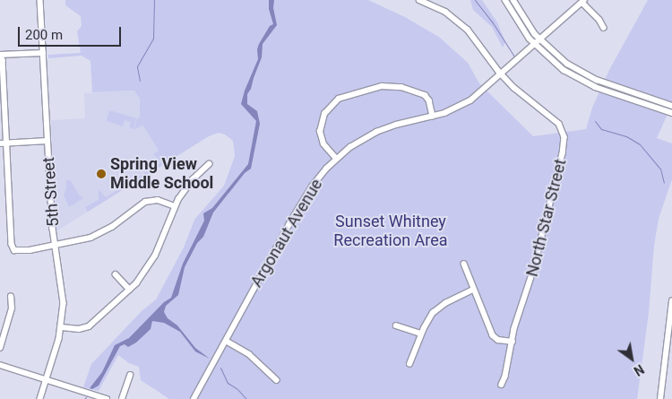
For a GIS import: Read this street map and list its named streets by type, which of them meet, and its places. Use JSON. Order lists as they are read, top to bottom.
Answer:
{
  "streets": {
    "street": ["5th Street", "North Star Street", "Argonaut Avenue"]
  },
  "crossings": [
    ["North Star Street", "Argonaut Avenue"]
  ],
  "parks": ["Sunset Whitney Recreation Area"],
  "places": ["Spring View Middle School"],
  "scale_bar": "200 m",
  "north": "bottom right"
}
